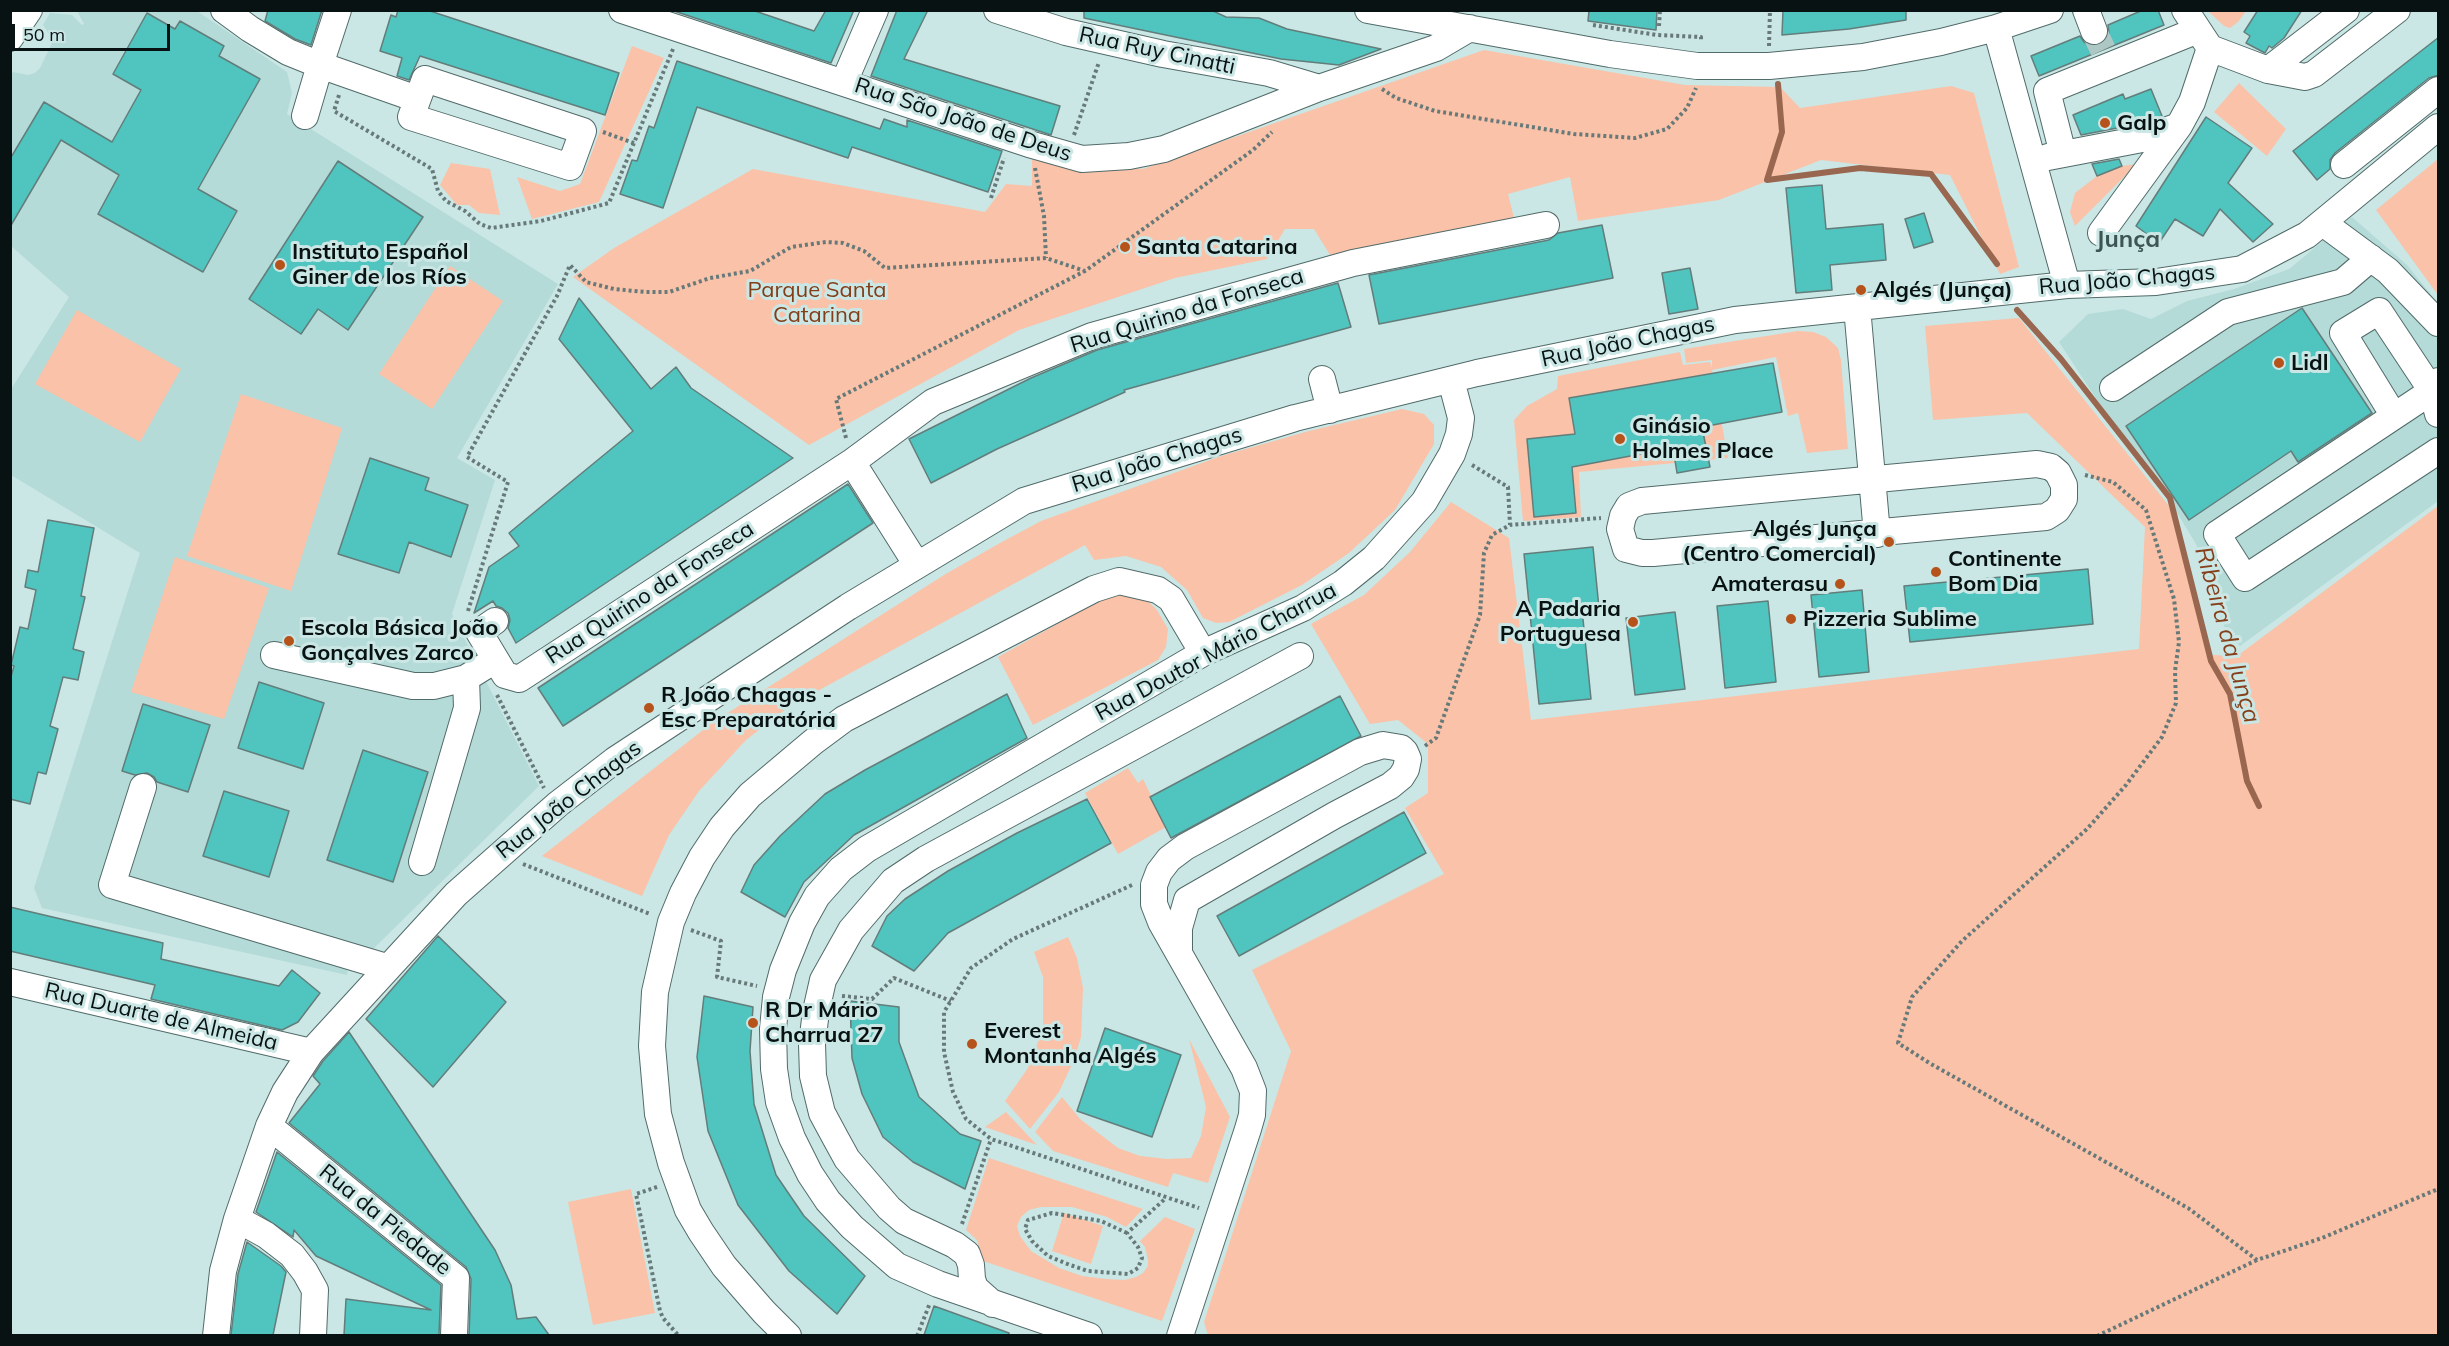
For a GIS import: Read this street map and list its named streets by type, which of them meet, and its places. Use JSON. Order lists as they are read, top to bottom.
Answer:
{
  "streets": {
    "street": [
      "Rua Ruy Cinatti",
      "Rua São João de Deus",
      "Rua João Chagas",
      "Rua Quirino da Fonseca",
      "Rua Doutor Mário Charrua",
      "Rua Duarte de Almeida",
      "Rua da Piedade"
    ]
  },
  "crossings": [
    ["Rua Ruy Cinatti", "Rua São João de Deus"],
    ["Rua João Chagas", "Rua Doutor Mário Charrua"],
    ["Rua João Chagas", "Rua Duarte de Almeida"],
    ["Rua João Chagas", "Rua da Piedade"]
  ],
  "districts": ["Junça"],
  "water": ["Ribeira da Junça"],
  "parks": ["Parque Santa Catarina"],
  "places": [
    "Galp",
    "Santa Catarina",
    "Instituto Español Giner de los Ríos",
    "Algés (Junça)",
    "Lidl",
    "Ginásio Holmes Place",
    "Algés Junça (Centro Comercial)",
    "Continente Bom Dia",
    "Amaterasu",
    "Pizzeria Sublime",
    "A Padaria Portuguesa",
    "Escola Básica João Gonçalves Zarco",
    "R João Chagas - Esc Preparatória",
    "R Dr Mário Charrua 27",
    "Everest Montanha Algés"
  ],
  "scale_bar": "50 m"
}
